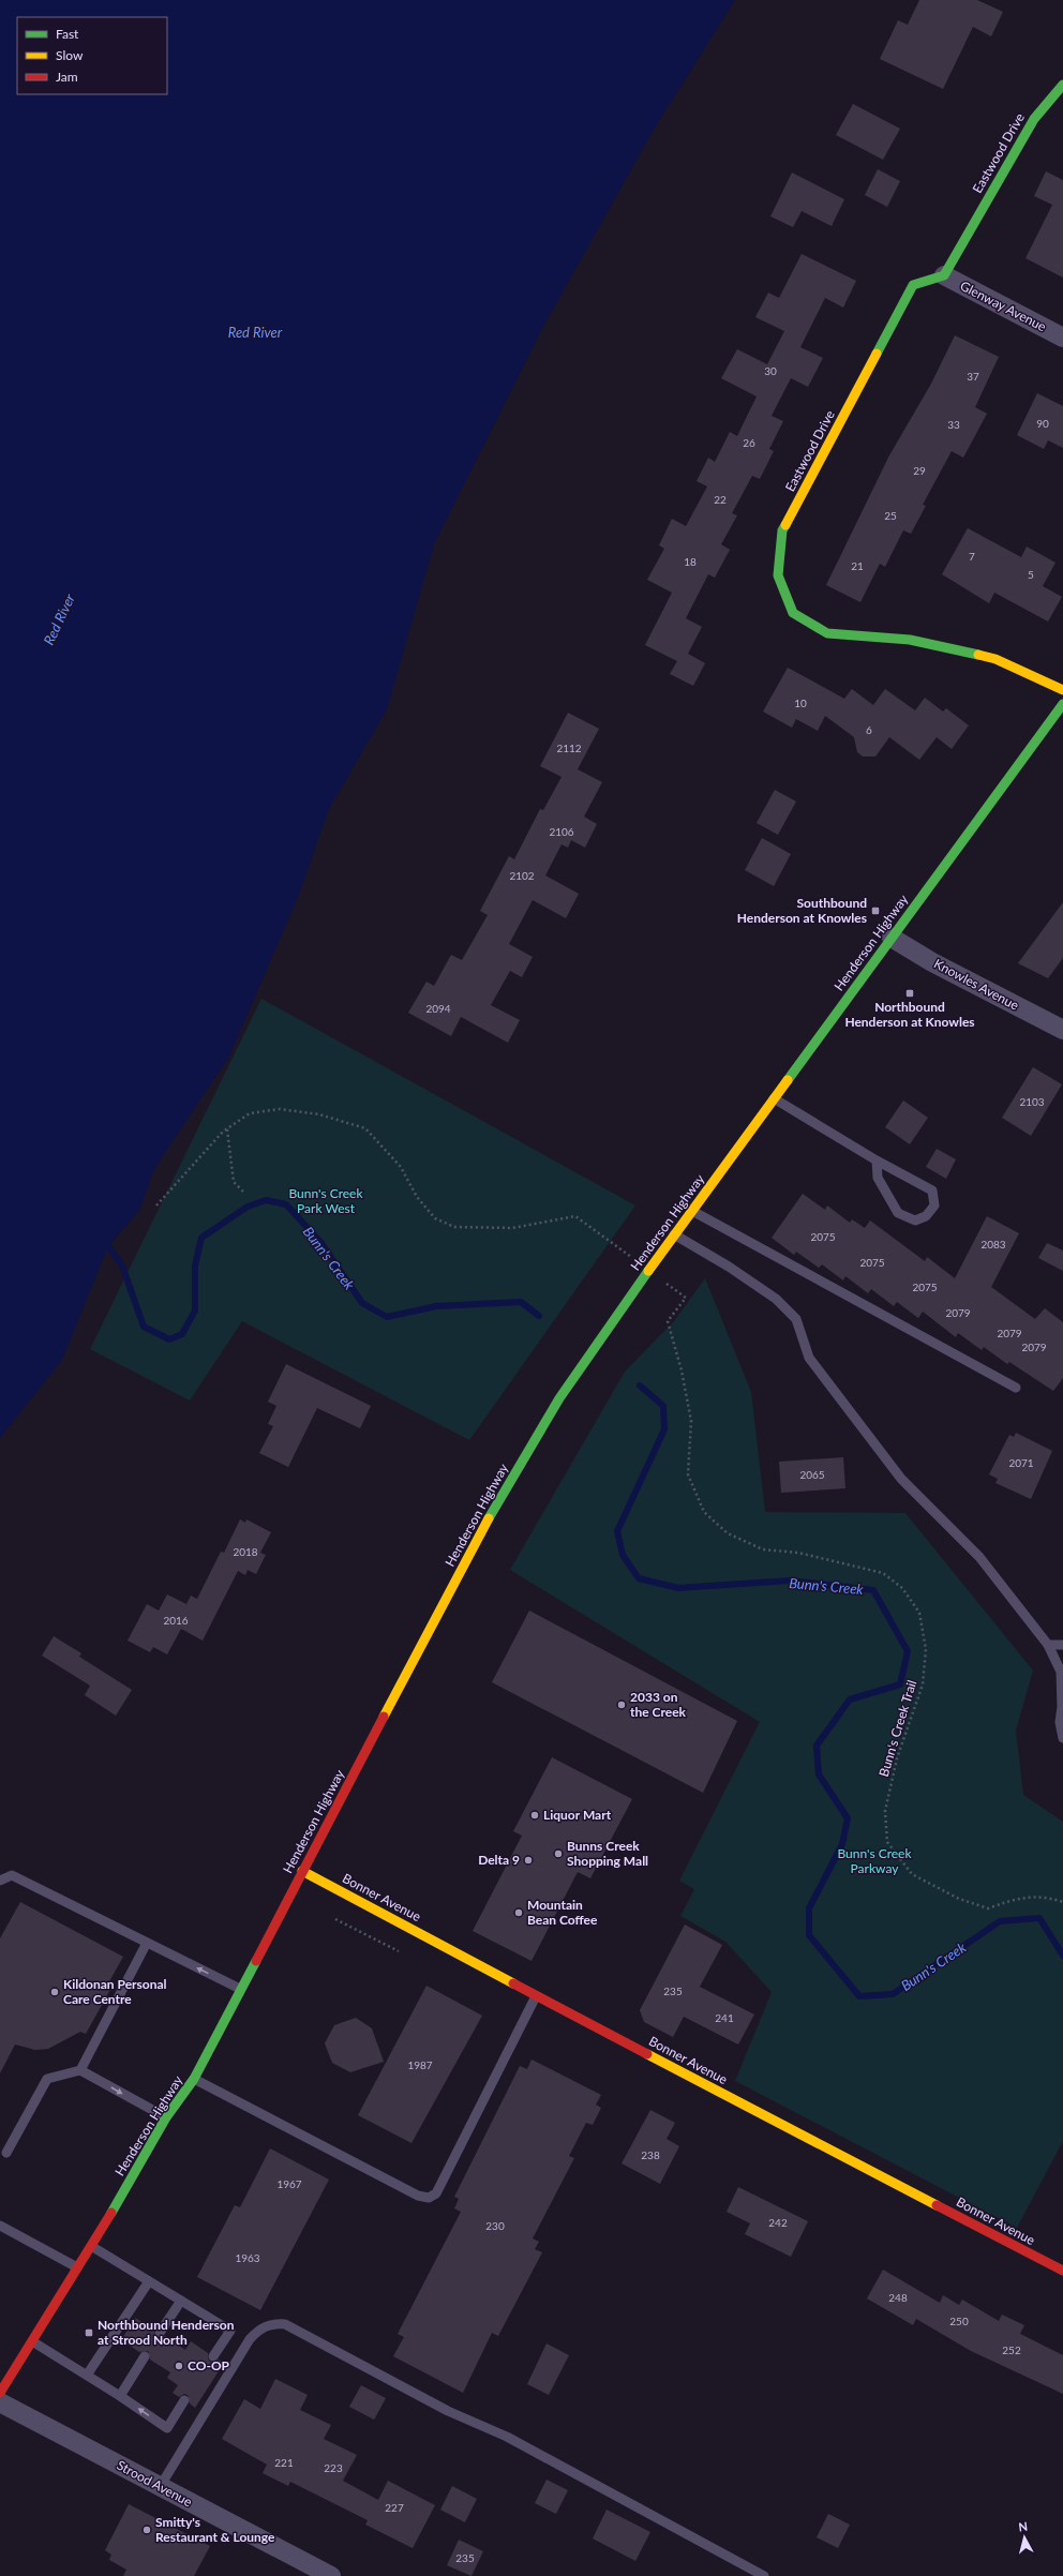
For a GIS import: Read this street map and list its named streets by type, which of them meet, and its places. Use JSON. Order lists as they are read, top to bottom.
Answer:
{
  "streets": {
    "main road": ["Eastwood Drive", "Henderson Highway", "Bonner Avenue"],
    "street": ["Glenway Avenue", "Knowles Avenue", "Strood Avenue"],
    "path": ["Bunn's Creek Trail"]
  },
  "crossings": [
    ["Eastwood Drive", "Glenway Avenue"],
    ["Henderson Highway", "Knowles Avenue"],
    ["Henderson Highway", "Bunn's Creek Trail"],
    ["Henderson Highway", "Bonner Avenue"]
  ],
  "water": ["Red River", "Bunn's Creek"],
  "parks": ["Bunn's Creek Park West", "Bunn's Creek Parkway"],
  "places": {
    "transit": ["Southbound Henderson at Knowles", "Northbound Henderson at Knowles", "Northbound Henderson at Strood North"],
    "other": [
      "2033 on the Creek",
      "Liquor Mart",
      "Bunns Creek Shopping Mall",
      "Delta 9",
      "Mountain Bean Coffee",
      "Kildonan Personal Care Centre",
      "CO-OP",
      "Smitty's Restaurant & Lounge"
    ]
  },
  "house_numbers": [
    "30",
    "37",
    "90",
    "33",
    "26",
    "29",
    "22",
    "25",
    "7",
    "18",
    "21",
    "5",
    "10",
    "6",
    "2112",
    "2106",
    "2102",
    "2094",
    "2103",
    "2075",
    "2083",
    "2075",
    "2075",
    "2079",
    "2079",
    "2079",
    "2071",
    "2065",
    "2018",
    "2016",
    "235",
    "241",
    "1987",
    "238",
    "1967",
    "242",
    "230",
    "1963",
    "248",
    "250",
    "252",
    "221",
    "223",
    "227",
    "235"
  ],
  "legend": ["Fast", "Slow", "Jam"],
  "north": "top"
}
